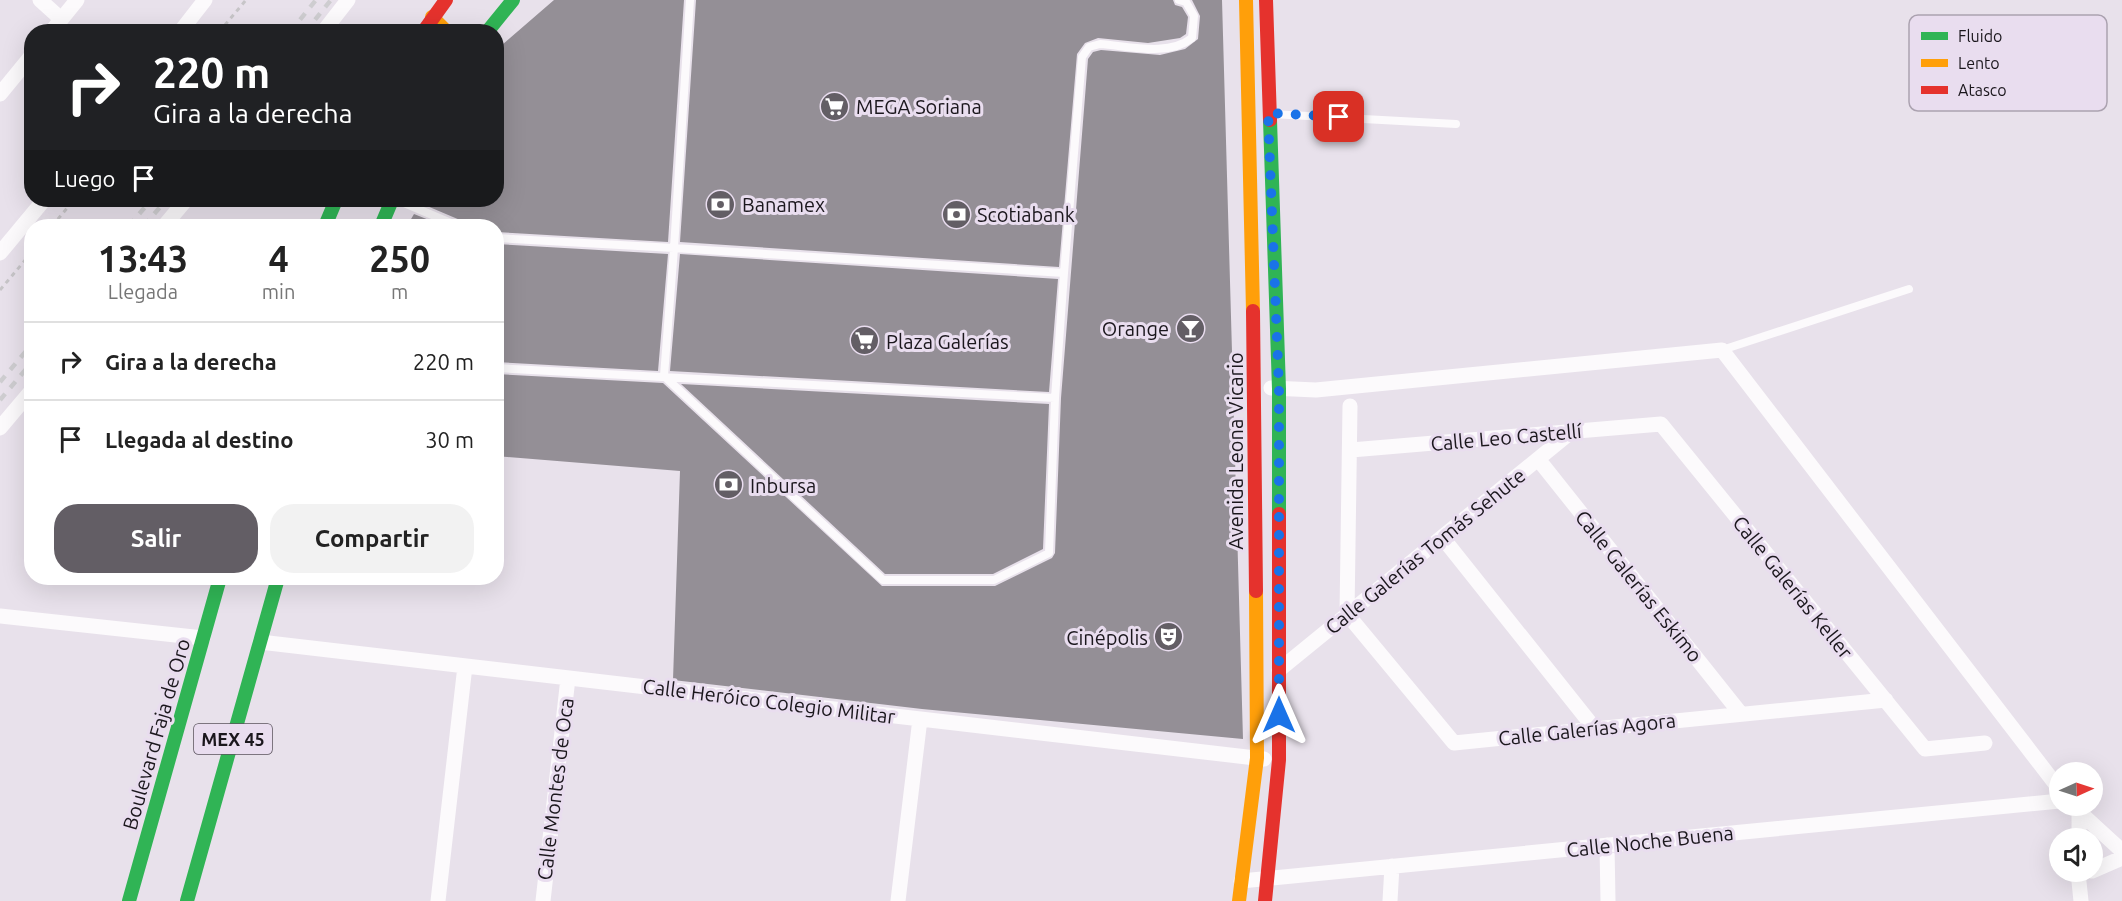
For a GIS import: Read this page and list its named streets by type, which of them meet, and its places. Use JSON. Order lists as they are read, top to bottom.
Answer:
{
  "streets": {
    "street": [
      "Calle Leo Castellí",
      "Avenida Leona Vicario",
      "Calle Galerías Tomás Sehute",
      "Calle Galerías Eskimo",
      "Calle Galerías Keller",
      "Calle Heróico Colegio Militar",
      "Calle Galerías Agora",
      "Boulevard Faja de Oro",
      "MEX 45",
      "Calle Montes de Oca",
      "Calle Noche Buena"
    ]
  },
  "crossings": [
    ["Calle Leo Castellí", "Calle Galerías Tomás Sehute"],
    ["Calle Leo Castellí", "Calle Galerías Keller"],
    ["Avenida Leona Vicario", "Calle Heróico Colegio Militar"],
    ["Avenida Leona Vicario", "Calle Noche Buena"],
    ["Calle Galerías Tomás Sehute", "Calle Galerías Eskimo"],
    ["Calle Galerías Tomás Sehute", "Calle Galerías Agora"],
    ["Calle Galerías Eskimo", "Calle Galerías Agora"],
    ["Calle Galerías Keller", "Calle Galerías Agora"],
    ["Calle Heróico Colegio Militar", "MEX 45"],
    ["Calle Heróico Colegio Militar", "Calle Montes de Oca"]
  ],
  "places": {
    "supermarket": ["MEGA Soriana", "Plaza Galerías"],
    "bank": ["Banamex", "Scotiabank", "Inbursa"],
    "bar": ["Orange"],
    "theatre": ["Cinépolis"]
  },
  "legend": ["Fluido", "Lento", "Atasco"],
  "north": "right",
  "page": {
    "turn": ["220 m", "Gira a la derecha"],
    "then": "Luego",
    "eta": [
      "13:43",
      "Llegada",
      "4",
      "min",
      "250",
      "m"
    ],
    "list": [
      {
        "name": "Gira a la derecha",
        "value": "220 m"
      },
      {
        "name": "Llegada al destino",
        "value": "30 m"
      }
    ],
    "buttons": ["Salir", "Compartir"]
  }
}
